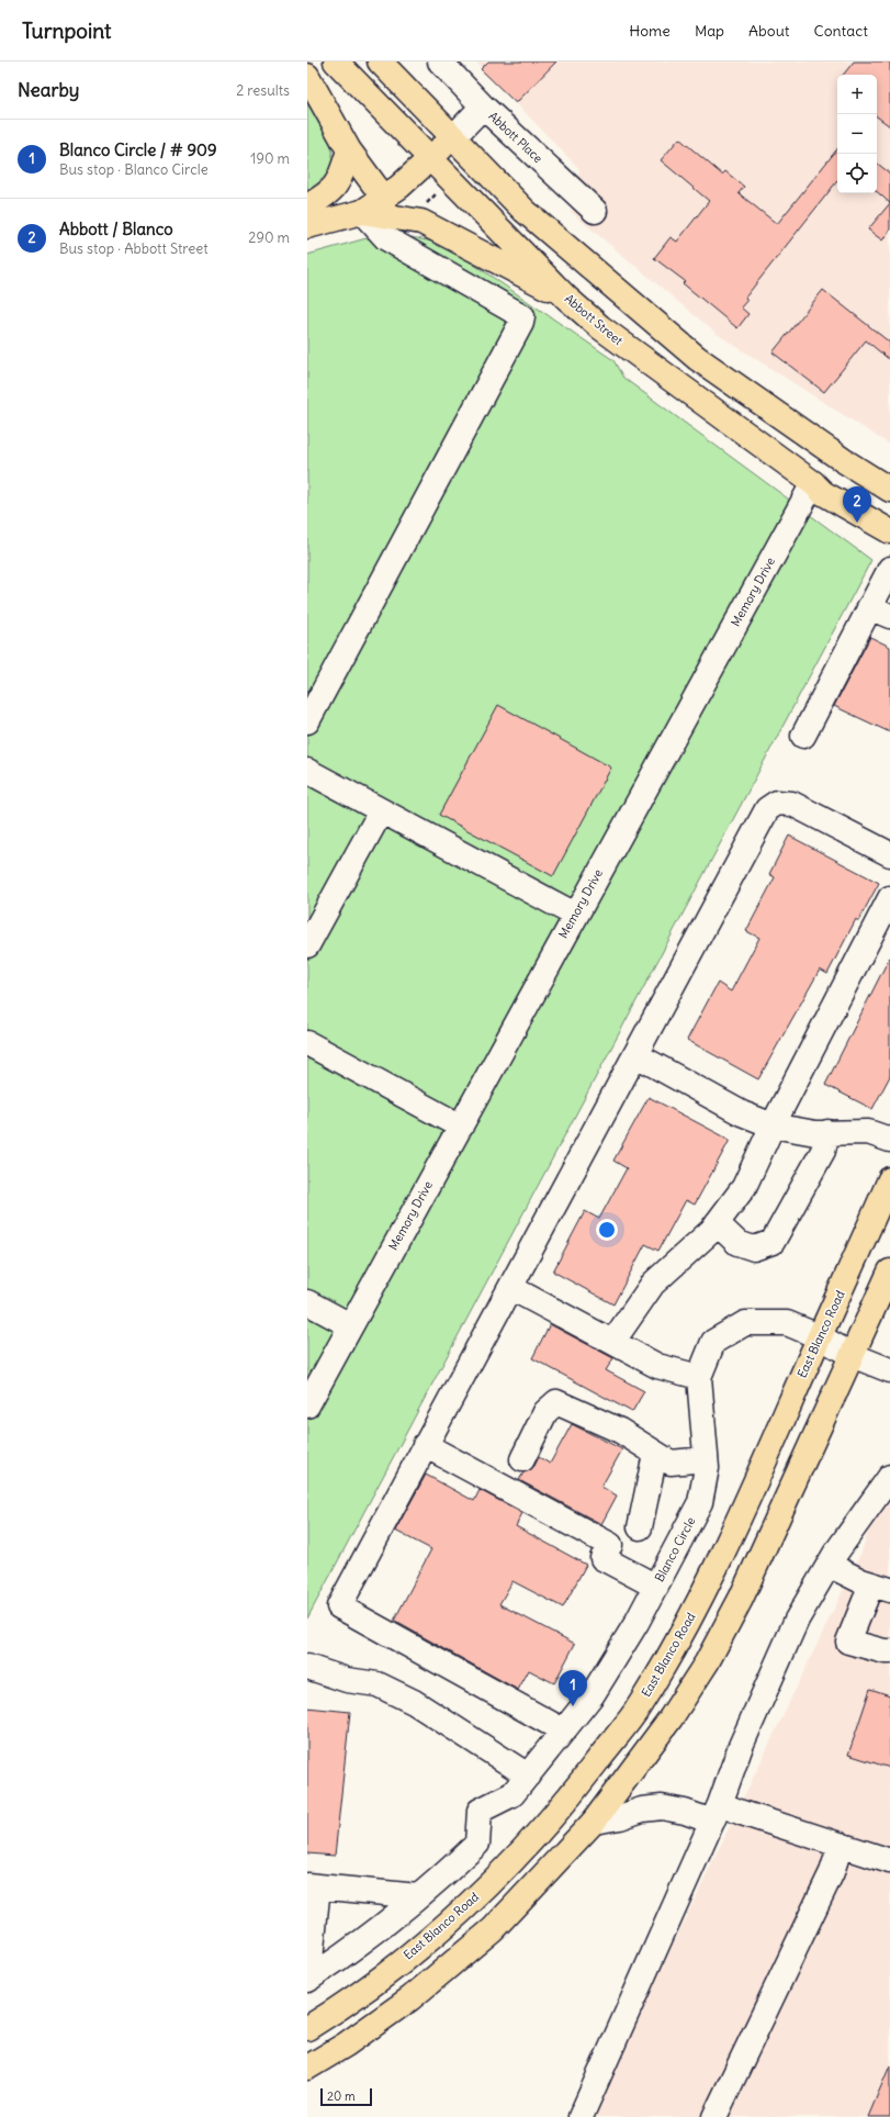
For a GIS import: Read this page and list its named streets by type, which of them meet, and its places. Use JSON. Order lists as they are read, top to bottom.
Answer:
{
  "streets": {
    "main road": ["Abbott Street", "East Blanco Road"],
    "street": ["Abbott Place", "Memory Drive", "Blanco Circle"]
  },
  "crossings": [
    ["Abbott Street", "Memory Drive"],
    ["East Blanco Road", "Blanco Circle"]
  ],
  "scale_bar": "20 m",
  "page": {
    "header": "Turnpoint",
    "nav": [
      "Home",
      "Map",
      "About",
      "Contact"
    ],
    "heading": ["Nearby", "2 results"],
    "map_buttons": ["+", "−"],
    "list": [
      {
        "mark": "1",
        "name": "Blanco Circle / # 909",
        "note": "Bus stop · Blanco Circle",
        "value": "190 m"
      },
      {
        "mark": "2",
        "name": "Abbott / Blanco",
        "note": "Bus stop · Abbott Street",
        "value": "290 m"
      }
    ],
    "pins": ["2", "1"],
    "scale": "20 m"
  }
}
